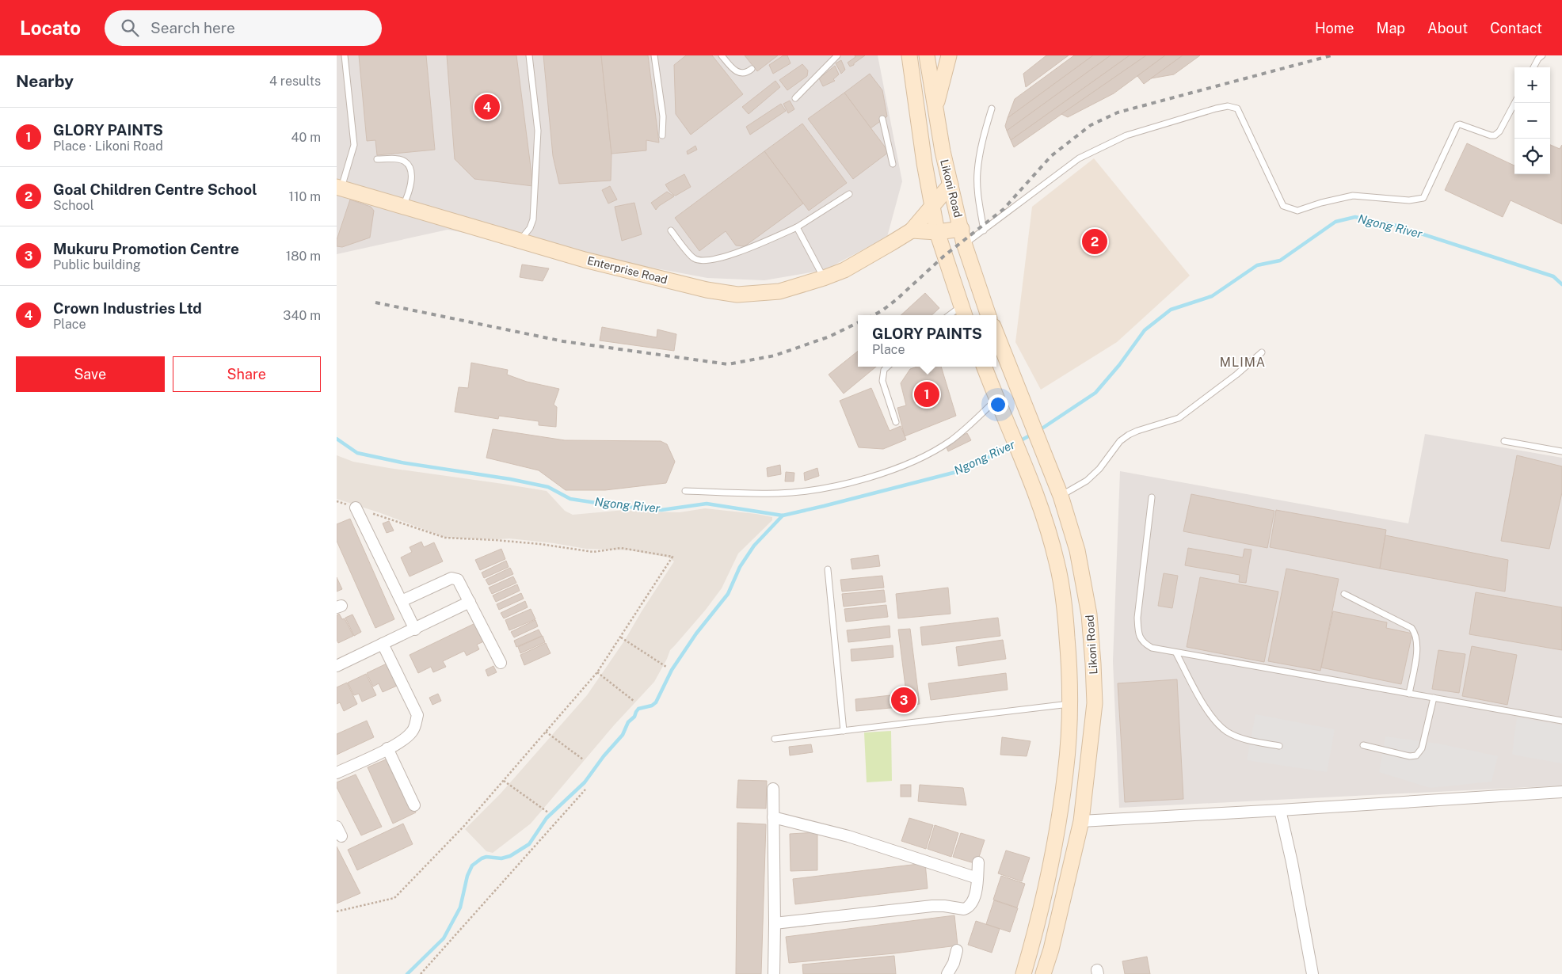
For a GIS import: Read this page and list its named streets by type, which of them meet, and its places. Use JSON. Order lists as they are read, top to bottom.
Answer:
{
  "streets": {
    "main road": ["Likoni Road", "Enterprise Road"]
  },
  "crossings": [
    ["Likoni Road", "Enterprise Road"]
  ],
  "districts": ["MLIMA"],
  "water": ["Ngong River"],
  "page": {
    "header": "Locato",
    "search": "Search here",
    "nav": [
      "Home",
      "Map",
      "About",
      "Contact"
    ],
    "heading": ["Nearby", "4 results"],
    "map_buttons": ["+", "−"],
    "pins": [
      "4",
      "2",
      "1",
      "3"
    ],
    "list": [
      {
        "mark": "1",
        "name": "GLORY PAINTS",
        "note": "Place · Likoni Road",
        "value": "40 m"
      },
      {
        "mark": "2",
        "name": "Goal Children Centre School",
        "note": "School",
        "value": "110 m"
      },
      {
        "mark": "3",
        "name": "Mukuru Promotion Centre",
        "note": "Public building",
        "value": "180 m"
      },
      {
        "mark": "4",
        "name": "Crown Industries Ltd",
        "note": "Place",
        "value": "340 m"
      }
    ],
    "popup": ["GLORY PAINTS", "Place"],
    "buttons": ["Save", "Share"]
  }
}
